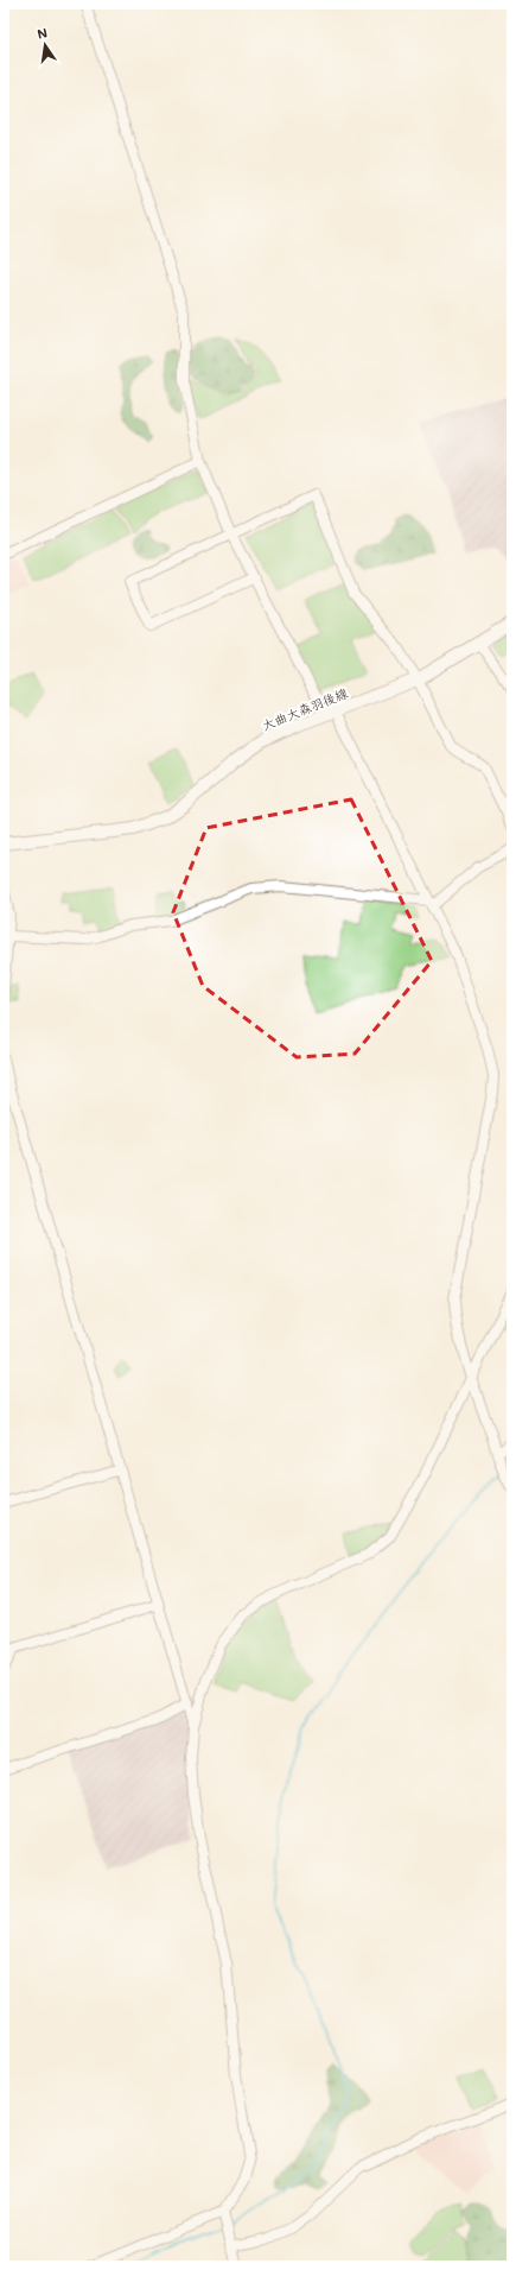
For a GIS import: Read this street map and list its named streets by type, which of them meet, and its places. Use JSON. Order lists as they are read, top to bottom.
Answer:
{
  "streets": {
    "main road": ["大曲大森羽後線"]
  },
  "north": "top"
}
